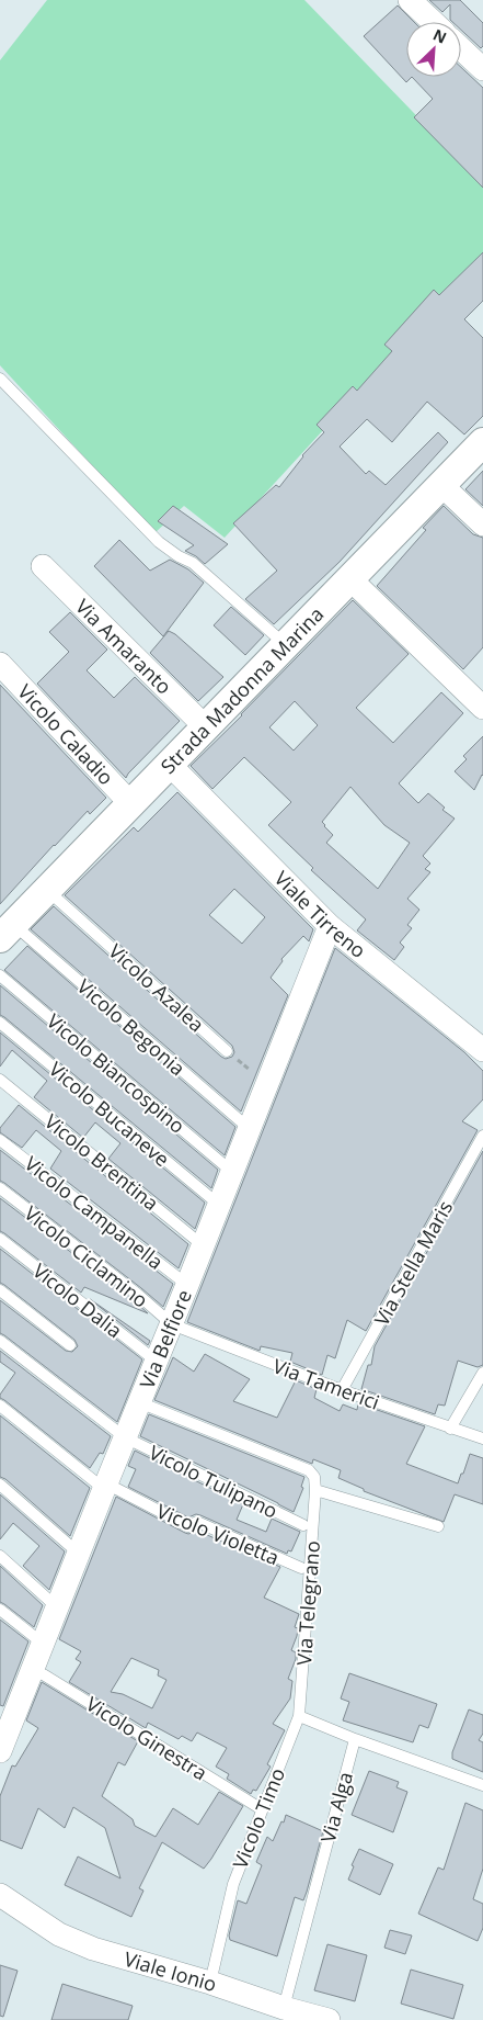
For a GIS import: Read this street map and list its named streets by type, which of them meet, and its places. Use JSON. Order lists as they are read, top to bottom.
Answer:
{
  "streets": {
    "street": [
      "Via Amaranto",
      "Strada Madonna Marina",
      "Vicolo Caladio",
      "Viale Tirreno",
      "Via Belfiore",
      "Viale Ionio"
    ],
    "lane": [
      "Vicolo Azalea",
      "Vicolo Begonia",
      "Vicolo Biancospino",
      "Vicolo Bucaneve",
      "Vicolo Brentina",
      "Vicolo Campanella",
      "Vicolo Ciclamino",
      "Via Stella Maris",
      "Vicolo Dalia",
      "Via Tamerici",
      "Vicolo Tulipano",
      "Vicolo Violetta",
      "Via Telegrano",
      "Vicolo Ginestra",
      "Via Alga",
      "Vicolo Timo"
    ]
  },
  "crossings": [
    ["Via Amaranto", "Strada Madonna Marina"],
    ["Strada Madonna Marina", "Vicolo Caladio"],
    ["Strada Madonna Marina", "Viale Tirreno"],
    ["Strada Madonna Marina", "Vicolo Azalea"],
    ["Strada Madonna Marina", "Vicolo Begonia"],
    ["Viale Tirreno", "Via Belfiore"],
    ["Vicolo Begonia", "Via Belfiore"],
    ["Vicolo Biancospino", "Via Belfiore"],
    ["Vicolo Bucaneve", "Via Belfiore"],
    ["Vicolo Brentina", "Via Belfiore"],
    ["Vicolo Campanella", "Via Belfiore"],
    ["Vicolo Ciclamino", "Via Belfiore"],
    ["Vicolo Ciclamino", "Via Tamerici"],
    ["Via Stella Maris", "Via Tamerici"],
    ["Vicolo Dalia", "Via Belfiore"],
    ["Via Belfiore", "Via Tamerici"],
    ["Via Belfiore", "Vicolo Tulipano"],
    ["Via Belfiore", "Vicolo Violetta"],
    ["Via Belfiore", "Vicolo Ginestra"],
    ["Via Telegrano", "Vicolo Timo"],
    ["Vicolo Ginestra", "Vicolo Timo"],
    ["Via Alga", "Viale Ionio"],
    ["Vicolo Timo", "Viale Ionio"]
  ],
  "north": "top right"
}
